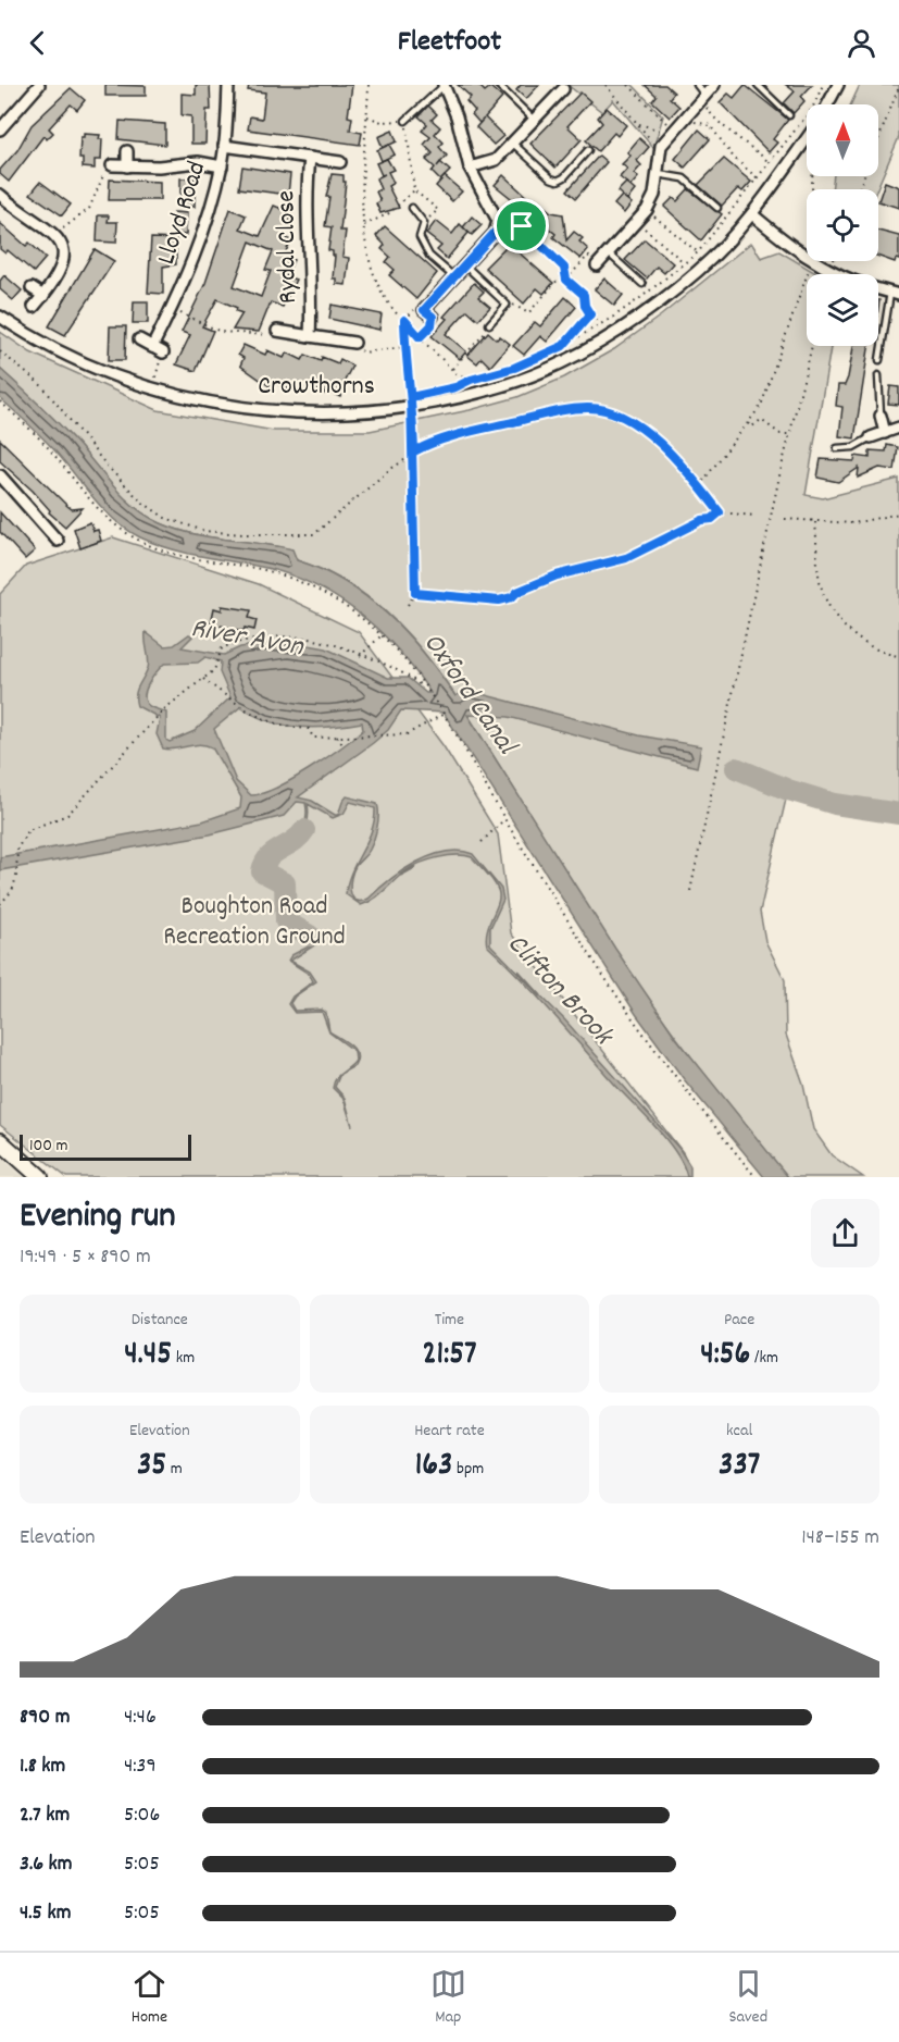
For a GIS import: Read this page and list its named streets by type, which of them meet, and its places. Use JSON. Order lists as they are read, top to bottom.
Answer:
{
  "streets": {
    "street": ["Lloyd Road", "Rydal Close", "Crowthorns"]
  },
  "crossings": [
    ["Lloyd Road", "Rydal Close"]
  ],
  "water": ["River Avon", "Oxford Canal", "Clifton Brook"],
  "parks": ["Boughton Road Recreation Ground"],
  "scale_bar": "100 m",
  "north": "top",
  "page": {
    "header": "Fleetfoot",
    "scale": "100 m",
    "heading": ["Evening run", "19:49 · 5 × 890 m"],
    "stats": [
      ["Distance", "4.45 km"],
      ["Time", "21:57"],
      ["Pace", "4:56 /km"],
      ["Elevation", "35 m"],
      ["Heart rate", "163 bpm"],
      ["kcal", "337"]
    ],
    "chart": ["Elevation", "148–155 m"],
    "list": [
      {
        "name": "890 m",
        "note": "4:46"
      },
      {
        "name": "1.8 km",
        "note": "4:39"
      },
      {
        "name": "2.7 km",
        "note": "5:06"
      },
      {
        "name": "3.6 km",
        "note": "5:05"
      },
      {
        "name": "4.5 km",
        "note": "5:05"
      }
    ],
    "tabs": ["Home", "Map", "Saved"]
  }
}
